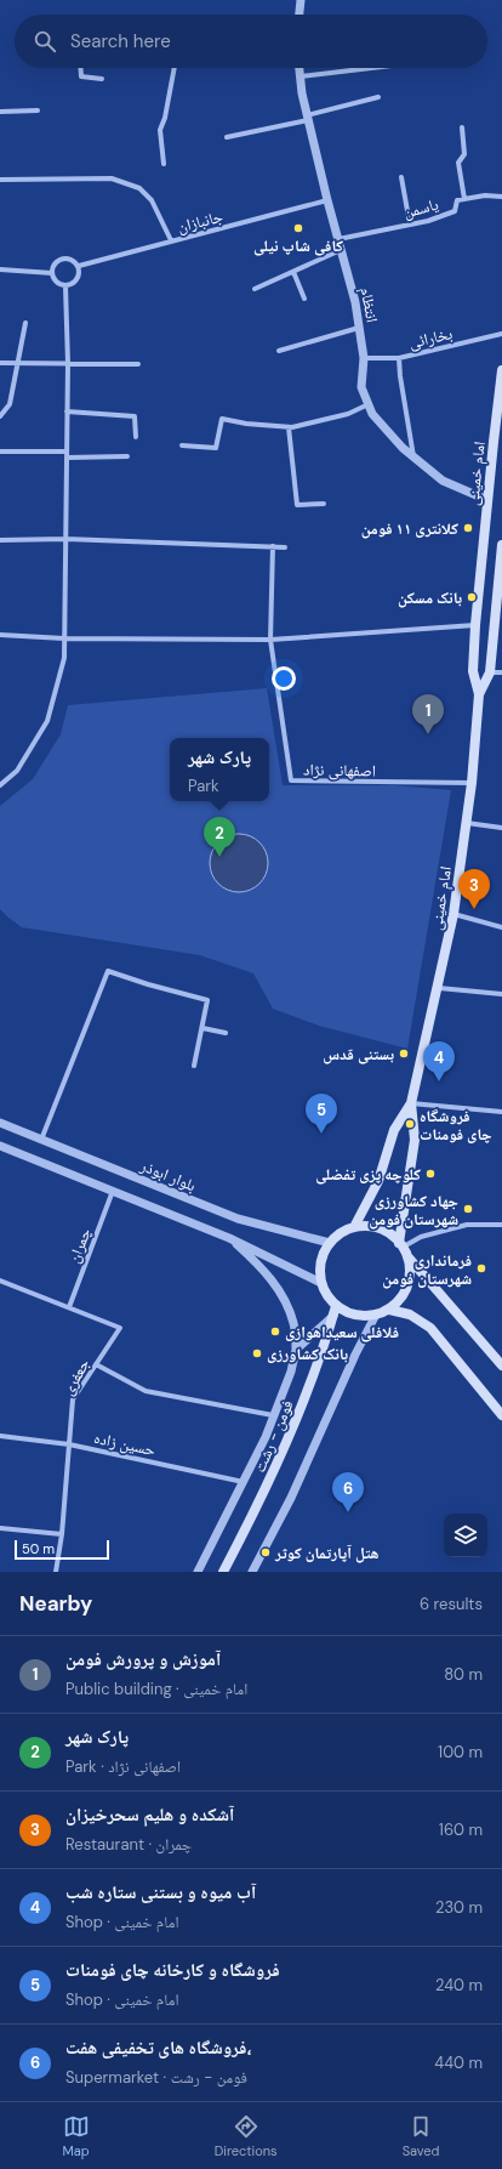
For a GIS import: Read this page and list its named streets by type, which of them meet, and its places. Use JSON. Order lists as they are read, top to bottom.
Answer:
{
  "streets": {
    "main road": ["امام خمینی", "فومن - رشت"],
    "street": [
      "یاسمن",
      "جانبازان",
      "انتظام",
      "بخارائی",
      "اصفهانی نژاد",
      "بلوار ابوذر",
      "چمران",
      "جعفری",
      "حسین زاده"
    ]
  },
  "crossings": [
    ["یاسمن", "انتظام"],
    ["جانبازان", "انتظام"],
    ["انتظام", "بخارائی"],
    ["انتظام", "امام خمینی"],
    ["امام خمینی", "اصفهانی نژاد"],
    ["امام خمینی", "بلوار ابوذر"],
    ["امام خمینی", "فومن - رشت"],
    ["بلوار ابوذر", "فومن - رشت"],
    ["چمران", "جعفری"],
    ["جعفری", "حسین زاده"]
  ],
  "places": [
    "کافی شاپ نیلی",
    "کلانتری ۱۱ فومن",
    "بانک مسکن",
    "بستنی قدس",
    "فروشگاه چای فومنات",
    "کلوچه پزی تفضلی",
    "جهاد کشاورزی شهرستان فومن",
    "فرمانداری شهرستان فومن",
    "فلافلی سعیداهوازی",
    "بانک کشاورزی",
    "هتل آپارتمان کوثر"
  ],
  "scale_bar": "50 m",
  "page": {
    "search": "Search here",
    "pins": [
      "1",
      "2",
      "3",
      "4",
      "5",
      "6"
    ],
    "popup": ["پارک شهر", "Park"],
    "scale": "50 m",
    "heading": ["Nearby", "6 results"],
    "list": [
      {
        "mark": "1",
        "name": "آموزش و پرورش فومن",
        "note": "Public building · امام خمینی",
        "value": "80 m"
      },
      {
        "mark": "2",
        "name": "پارک شهر",
        "note": "Park · اصفهانی نژاد",
        "value": "100 m"
      },
      {
        "mark": "3",
        "name": "آشکده و هلیم سحرخیزان",
        "note": "Restaurant · چمران",
        "value": "160 m"
      },
      {
        "mark": "4",
        "name": "آب میوه و بستنی ستاره شب",
        "note": "Shop · امام خمینی",
        "value": "230 m"
      },
      {
        "mark": "5",
        "name": "فروشگاه و کارخانه چای فومنات",
        "note": "Shop · امام خمینی",
        "value": "240 m"
      },
      {
        "mark": "6",
        "name": "فروشگاه های تخفیفی هفت،",
        "note": "Supermarket · فومن - رشت",
        "value": "440 m"
      }
    ],
    "nav": ["Map", "Directions", "Saved"]
  }
}
